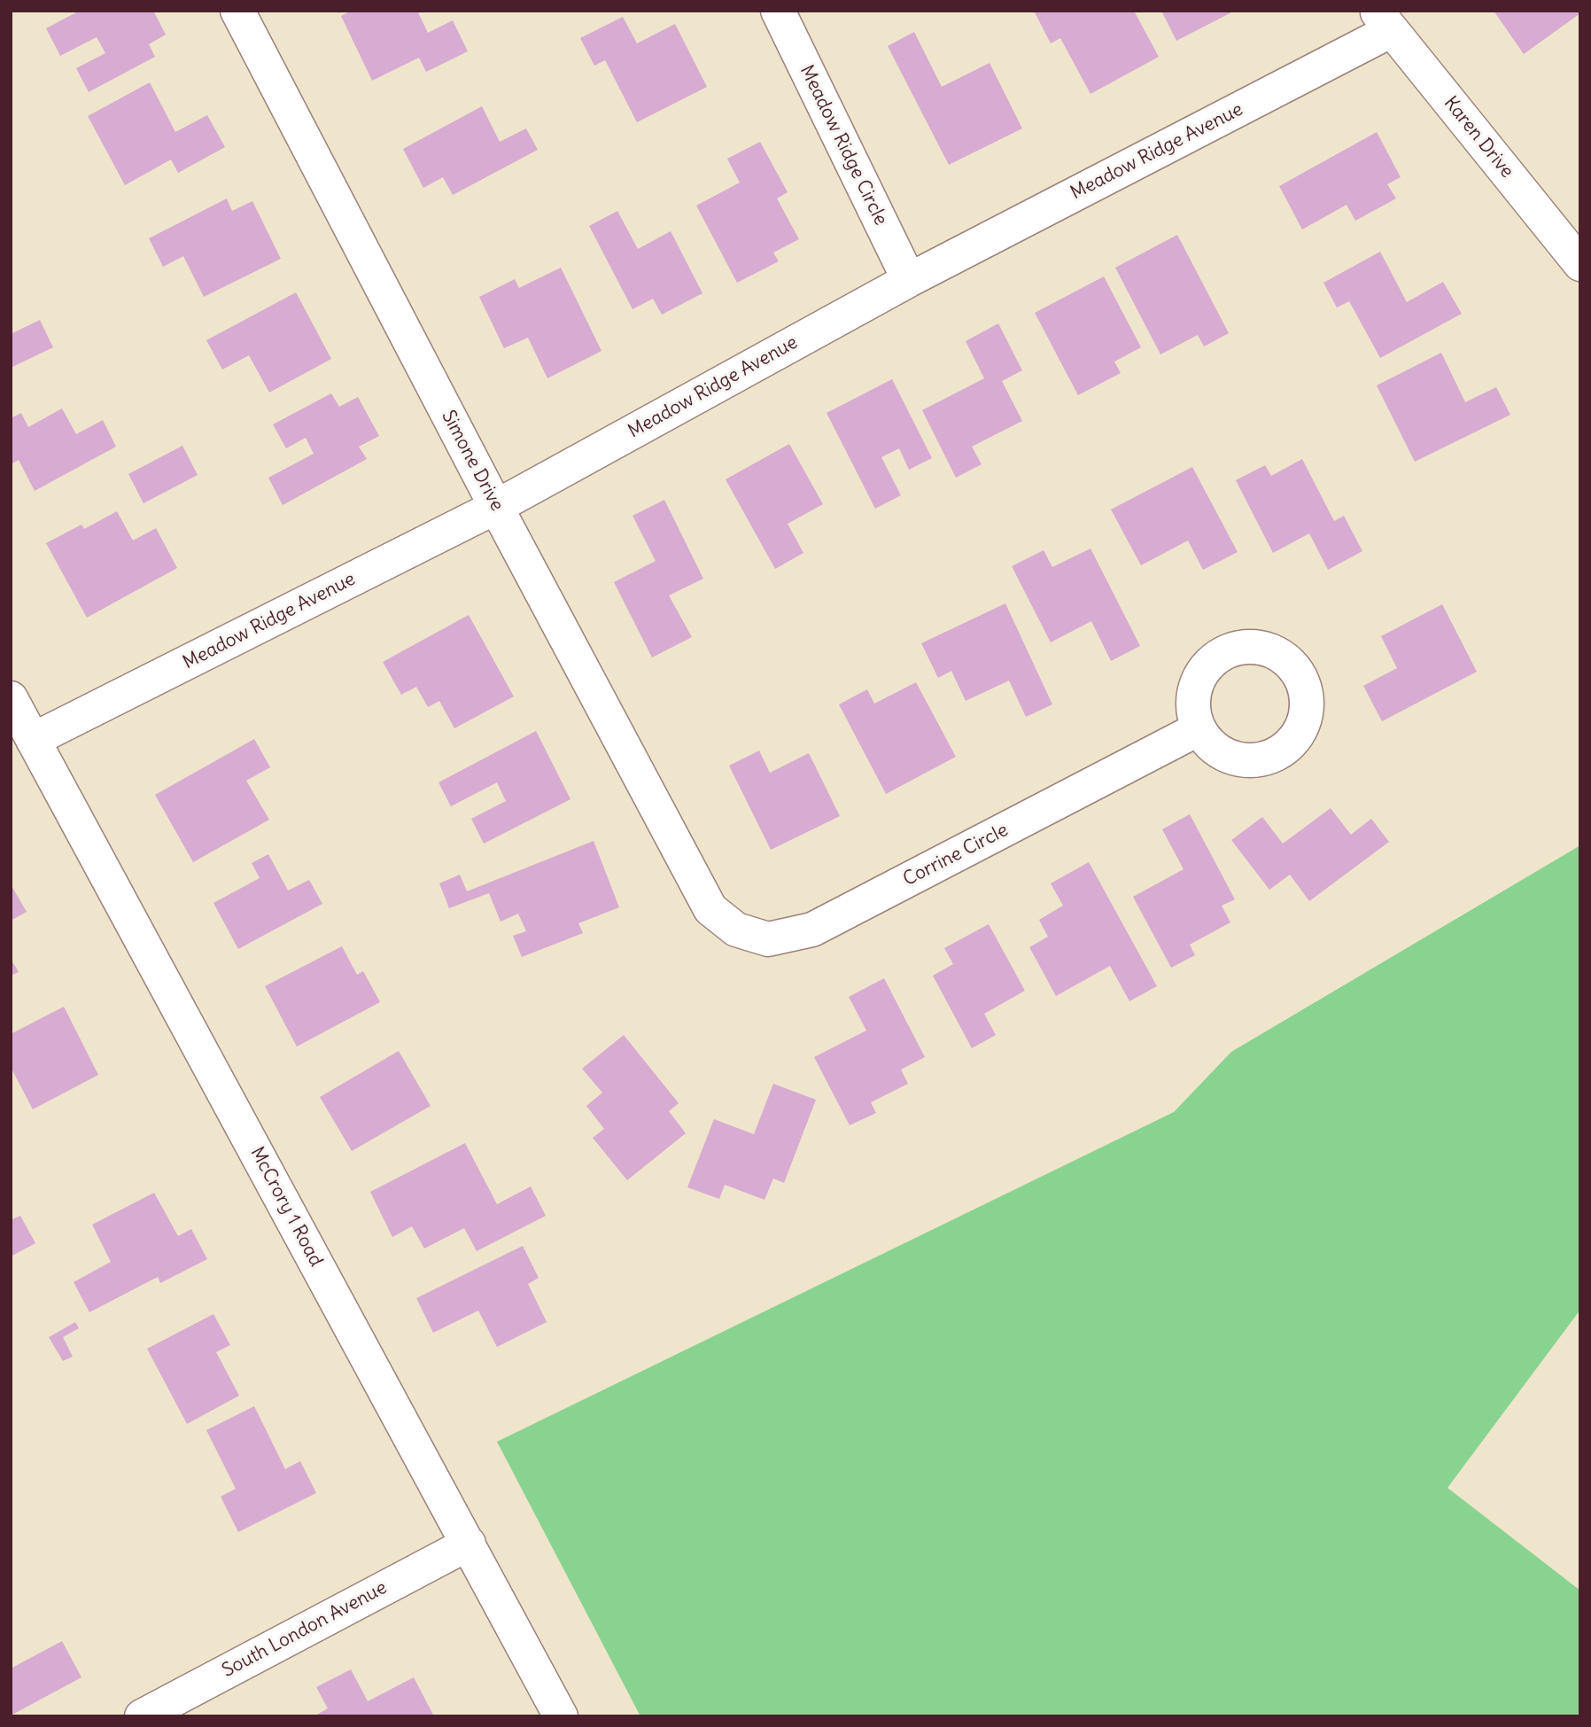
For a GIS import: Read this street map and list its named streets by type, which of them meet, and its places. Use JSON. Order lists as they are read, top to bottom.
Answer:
{
  "streets": {
    "street": [
      "Karen Drive",
      "Meadow Ridge Circle",
      "Meadow Ridge Avenue",
      "Simone Drive",
      "Corrine Circle",
      "McCrory 1 Road",
      "South London Avenue"
    ]
  },
  "crossings": [
    ["Karen Drive", "Meadow Ridge Avenue"],
    ["Meadow Ridge Circle", "Meadow Ridge Avenue"],
    ["Meadow Ridge Avenue", "Simone Drive"],
    ["Meadow Ridge Avenue", "McCrory 1 Road"],
    ["Simone Drive", "Corrine Circle"],
    ["McCrory 1 Road", "South London Avenue"]
  ]
}
